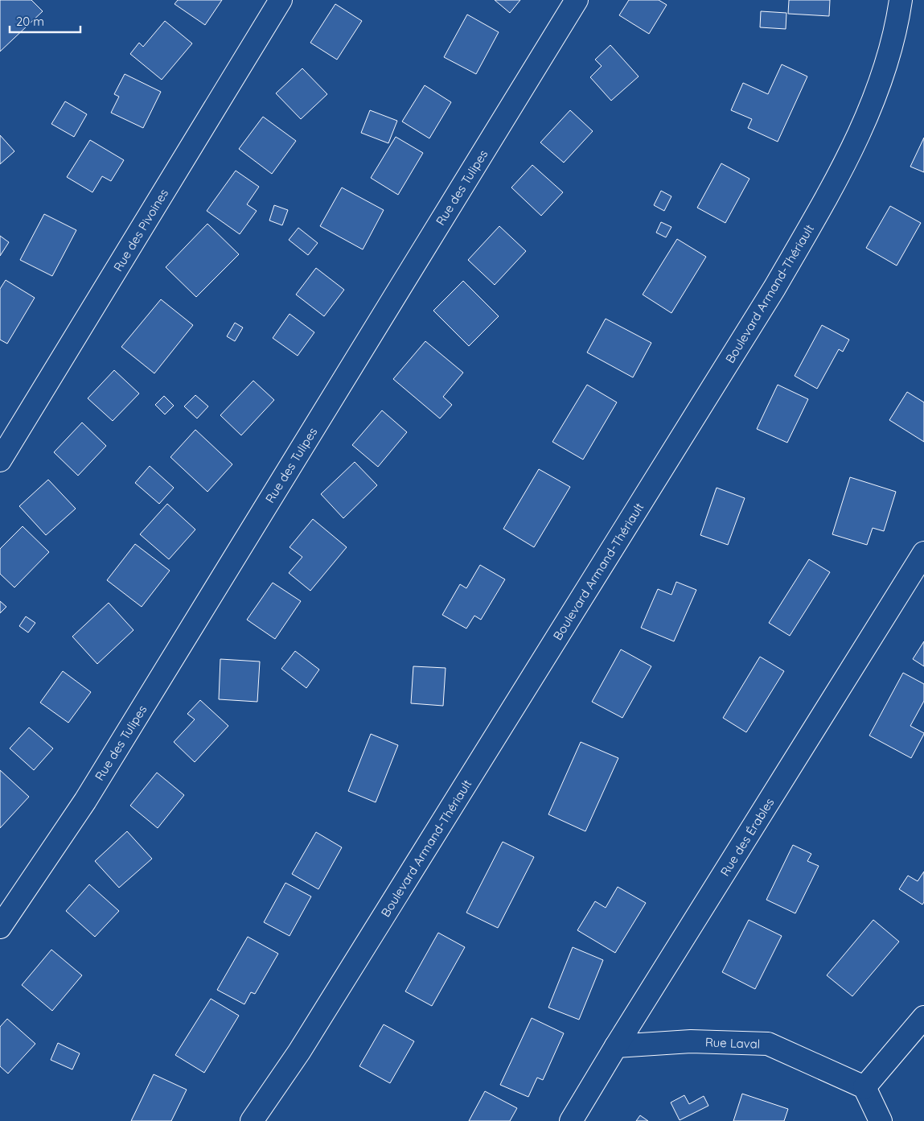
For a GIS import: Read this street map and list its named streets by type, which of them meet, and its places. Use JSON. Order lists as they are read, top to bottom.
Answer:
{
  "streets": {
    "street": [
      "Rue des Tulipes",
      "Rue des Pivoines",
      "Boulevard Armand-Thériault",
      "Rue des Érables",
      "Rue Laval"
    ]
  },
  "crossings": [
    ["Rue des Érables", "Rue Laval"]
  ],
  "scale_bar": "20 m"
}
